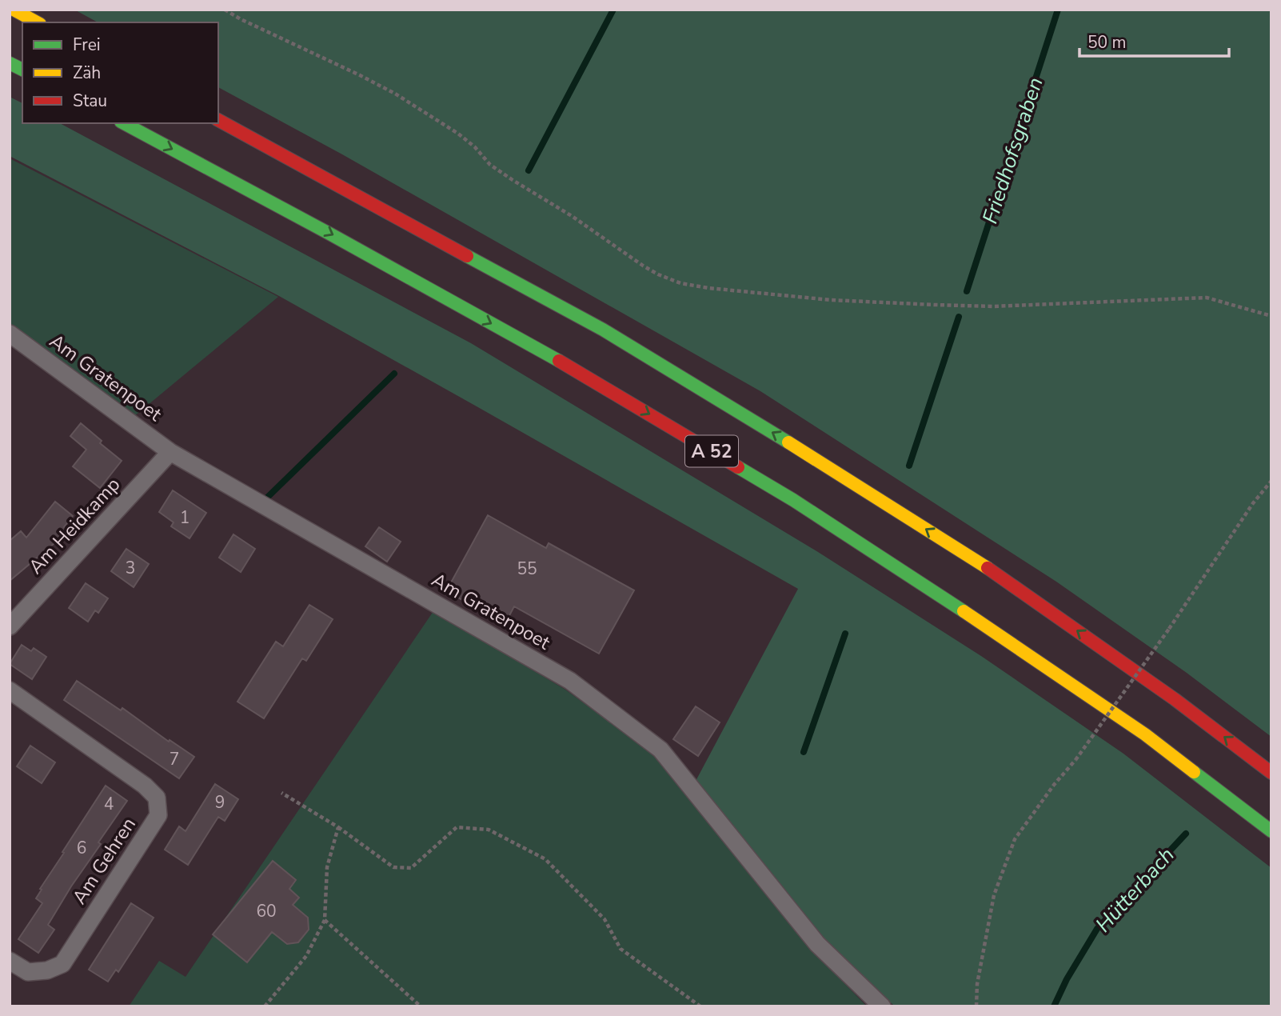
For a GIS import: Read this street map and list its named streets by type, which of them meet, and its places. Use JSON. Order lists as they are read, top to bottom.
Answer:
{
  "streets": {
    "highway": ["A 52"],
    "street": ["Am Gratenpoet", "Am Heidkamp", "Am Gehren"]
  },
  "crossings": [
    ["Am Gratenpoet", "Am Heidkamp"]
  ],
  "water": ["Friedhofsgraben", "Hütterbach"],
  "house_numbers": [
    "1",
    "3",
    "55",
    "7",
    "9",
    "4",
    "6",
    "60"
  ],
  "legend": ["Frei", "Zäh", "Stau"],
  "scale_bar": "50 m"
}
